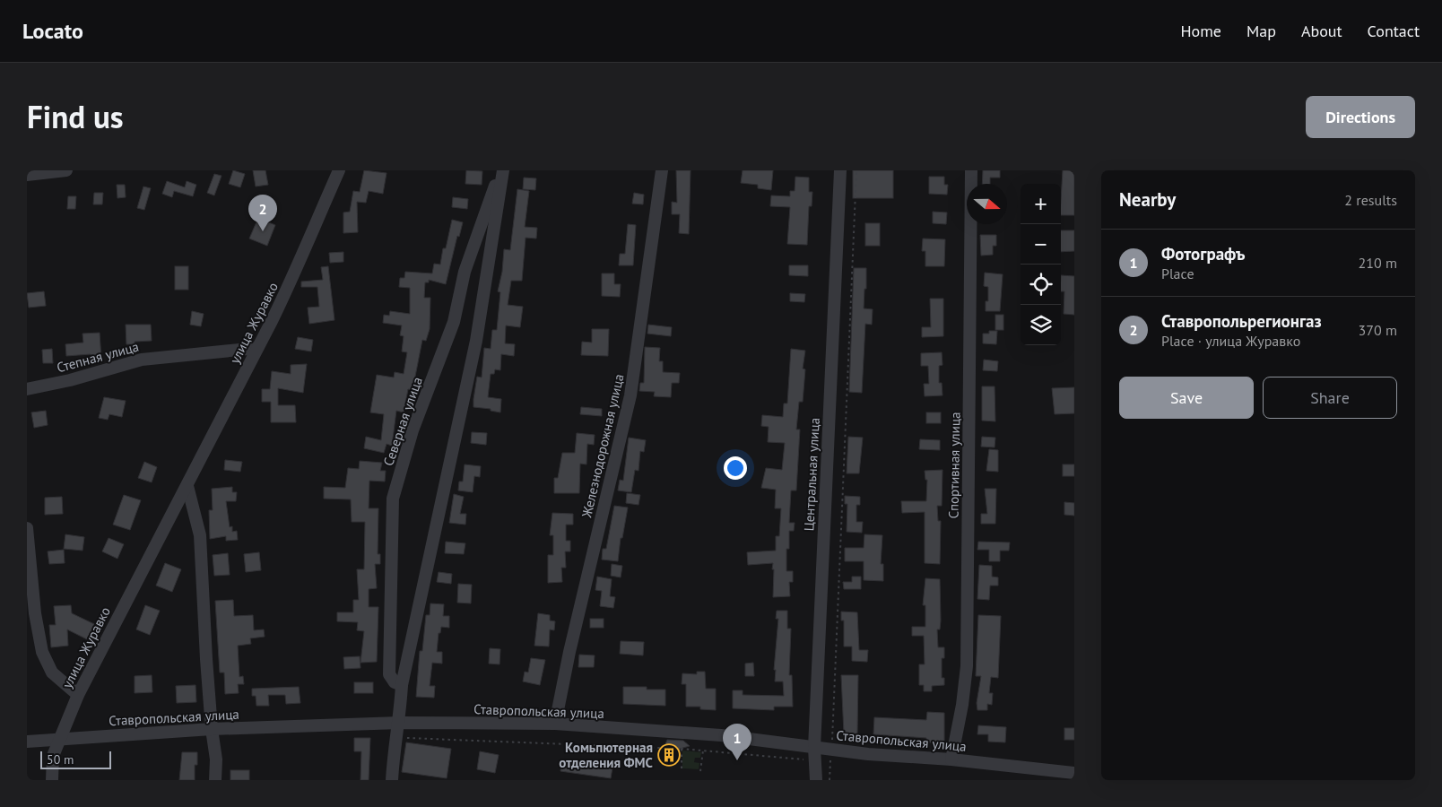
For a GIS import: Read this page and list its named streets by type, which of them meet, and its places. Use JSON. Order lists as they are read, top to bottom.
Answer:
{
  "streets": {
    "street": [
      "улица Журавко",
      "Степная улица",
      "Северная улица",
      "Железнодорожная улица",
      "Спортивная улица",
      "Центральная улица",
      "Ставропольская улица"
    ]
  },
  "crossings": [
    ["улица Журавко", "Степная улица"],
    ["улица Журавко", "Ставропольская улица"],
    ["Северная улица", "Ставропольская улица"],
    ["Железнодорожная улица", "Ставропольская улица"],
    ["Спортивная улица", "Ставропольская улица"],
    ["Центральная улица", "Ставропольская улица"]
  ],
  "places": {
    "building": ["Комьпютерная отделения ФМС"]
  },
  "scale_bar": "50 m",
  "north": "right",
  "page": {
    "header": "Locato",
    "nav": [
      "Home",
      "Map",
      "About",
      "Contact"
    ],
    "title": "Find us",
    "buttons": [
      "Directions",
      ["Save", "Share"]
    ],
    "heading": ["Nearby", "2 results"],
    "map_buttons": ["+", "−"],
    "pins": ["2", "1"],
    "list": [
      {
        "mark": "1",
        "name": "Фотографъ",
        "note": "Place",
        "value": "210 m"
      },
      {
        "mark": "2",
        "name": "Ставропольрегионгаз",
        "note": "Place · улица Журавко",
        "value": "370 m"
      }
    ],
    "scale": "50 m"
  }
}
